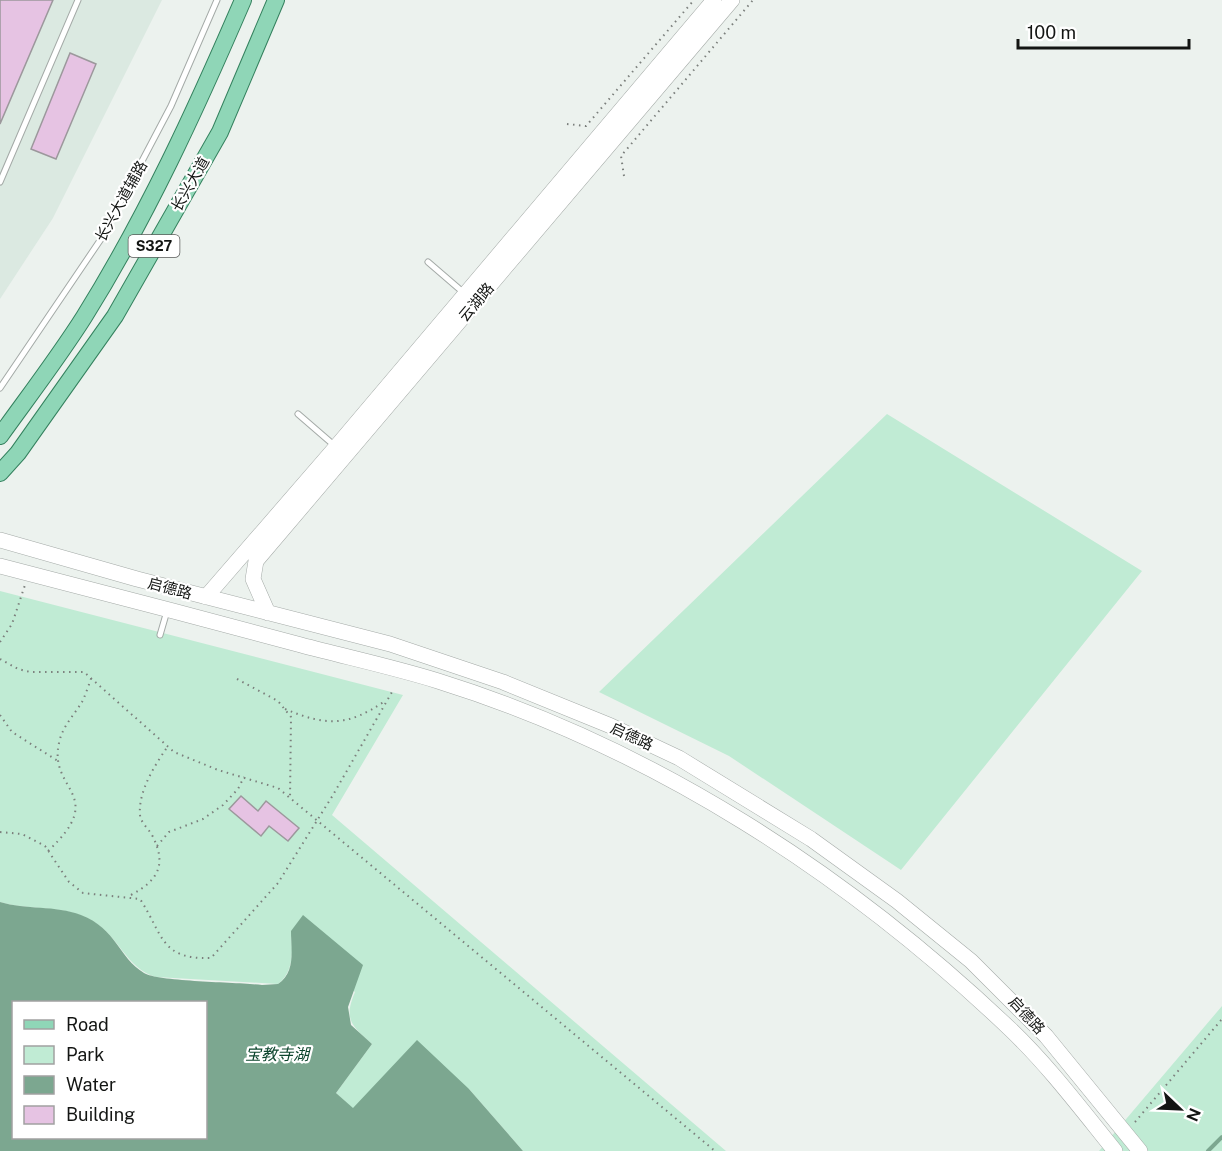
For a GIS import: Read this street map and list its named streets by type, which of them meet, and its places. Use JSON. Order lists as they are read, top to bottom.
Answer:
{
  "streets": {
    "main road": [
      "长兴大道",
      "S327",
      "云湖路",
      "启德路"
    ],
    "lane": ["长兴大道辅路"]
  },
  "crossings": [
    ["云湖路", "启德路"]
  ],
  "water": ["宝教寺湖"],
  "legend": [
    "Road",
    "Park",
    "Water",
    "Building"
  ],
  "scale_bar": "100 m",
  "north": "bottom right"
}
